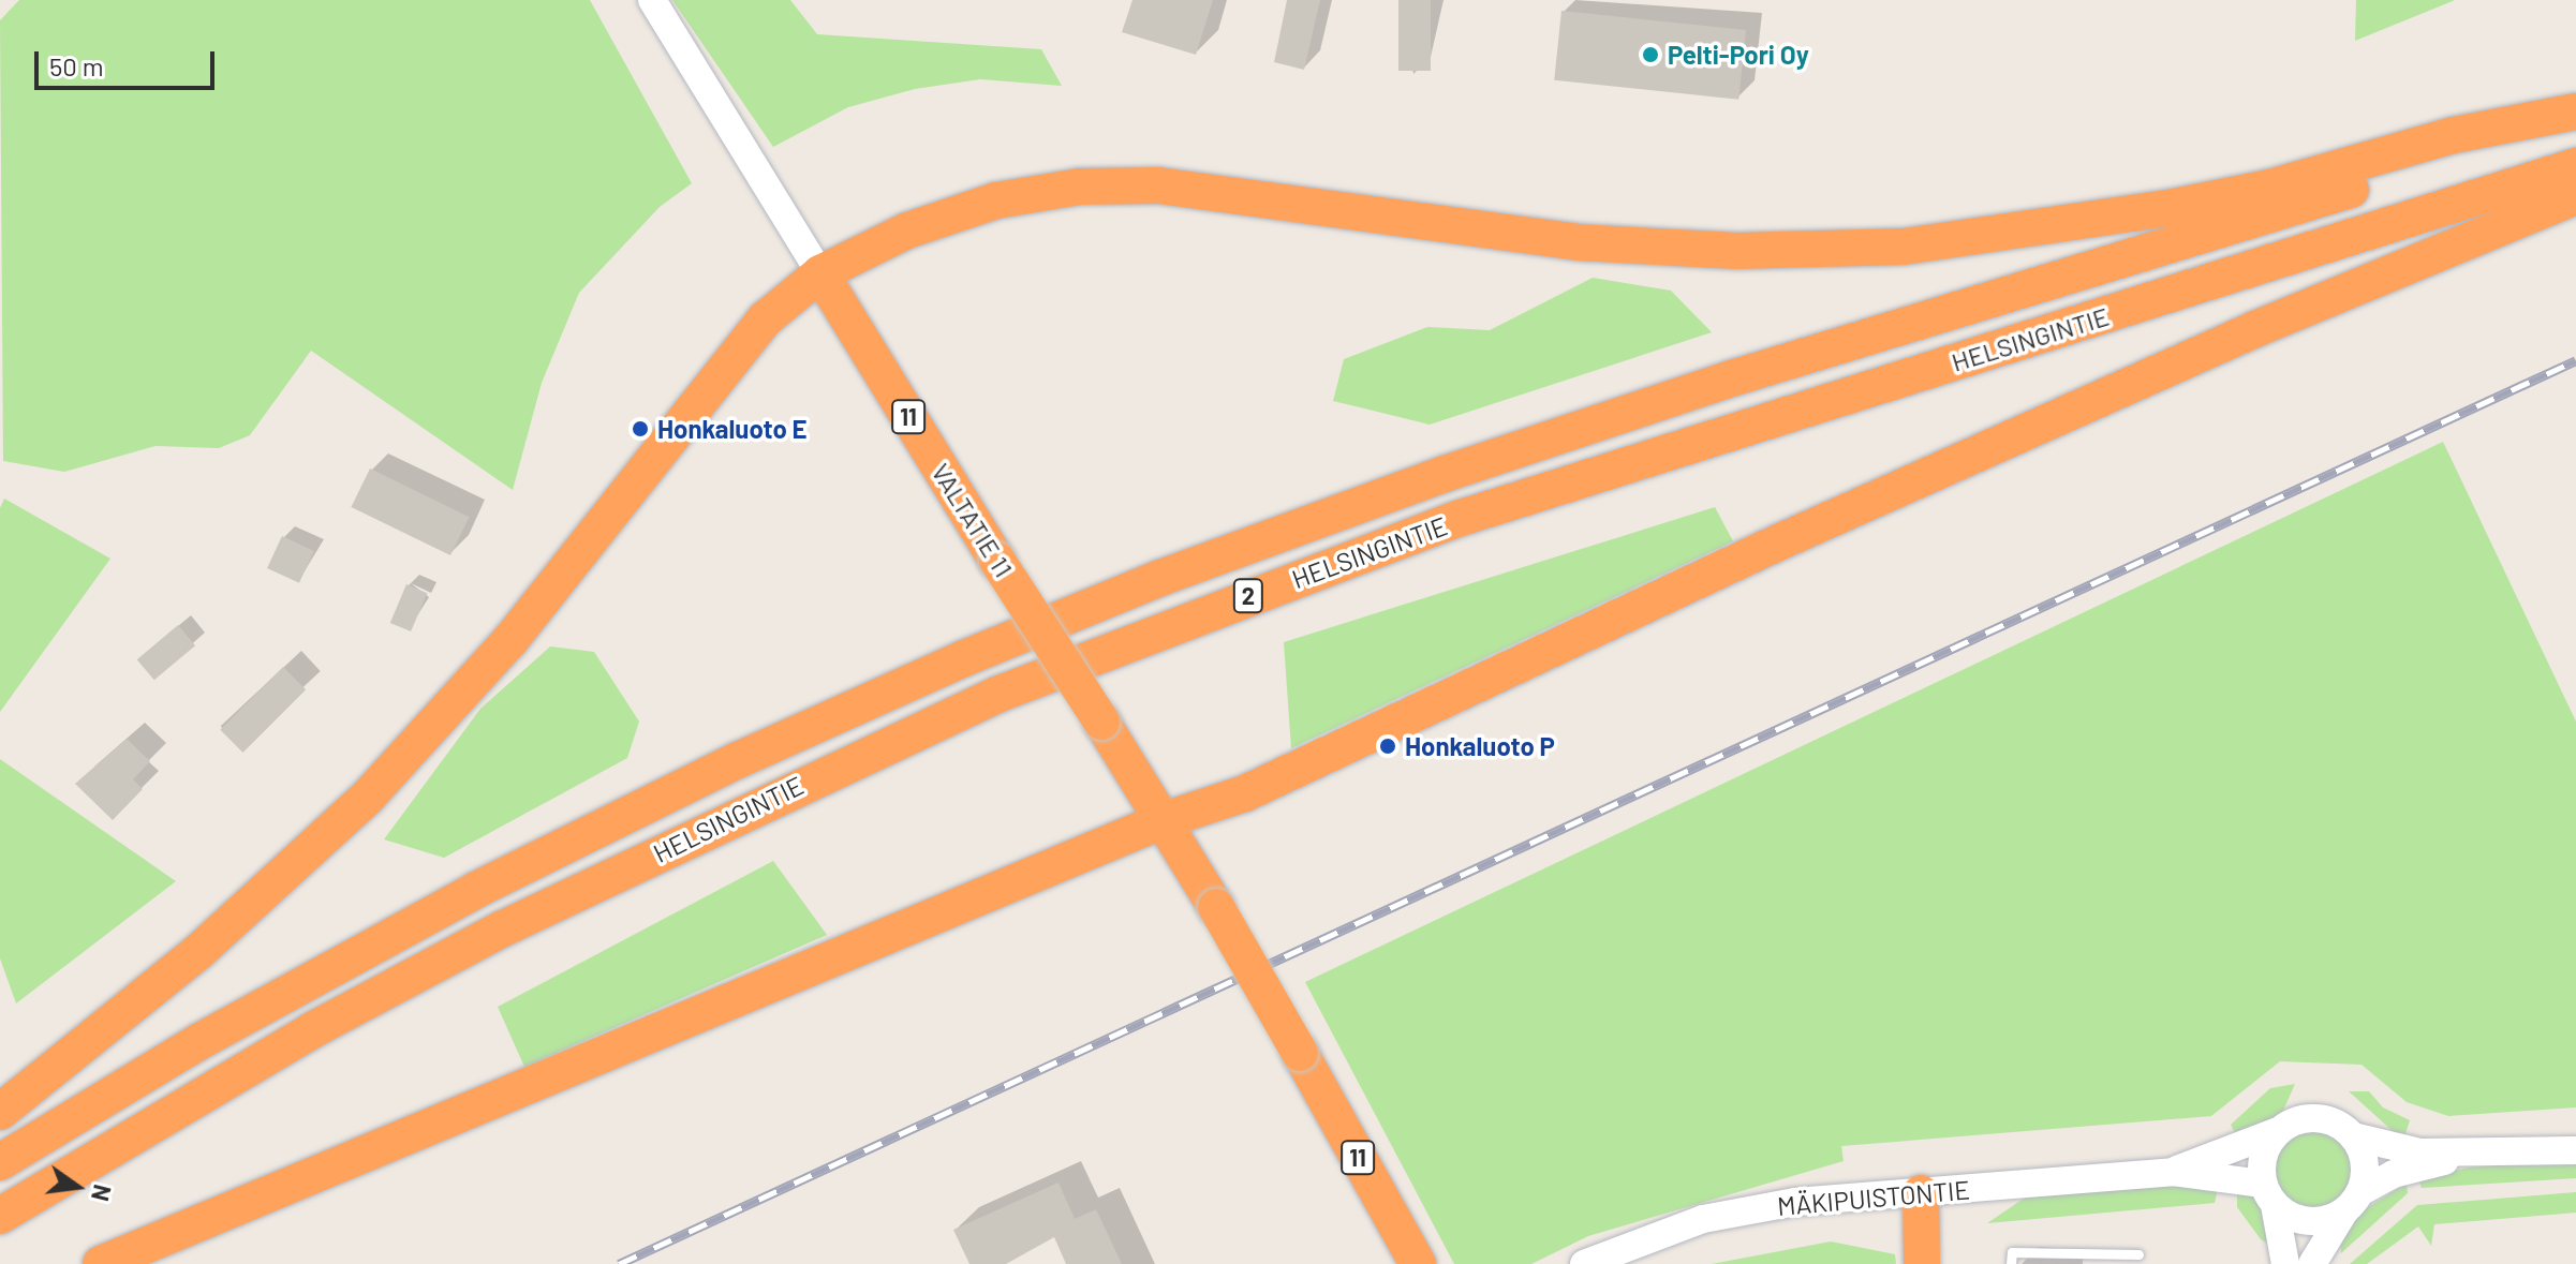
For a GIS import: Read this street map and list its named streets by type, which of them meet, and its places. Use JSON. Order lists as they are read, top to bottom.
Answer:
{
  "streets": {
    "highway": [
      "HELSINGINTIE",
      "11",
      "VALTATIE 11",
      "2"
    ],
    "street": ["MÄKIPUISTONTIE"]
  },
  "crossings": [
    ["11", "VALTATIE 11"]
  ],
  "places": ["Pelti-Pori Oy", "Honkaluoto E", "Honkaluoto P"],
  "scale_bar": "50 m",
  "north": "right"
}
